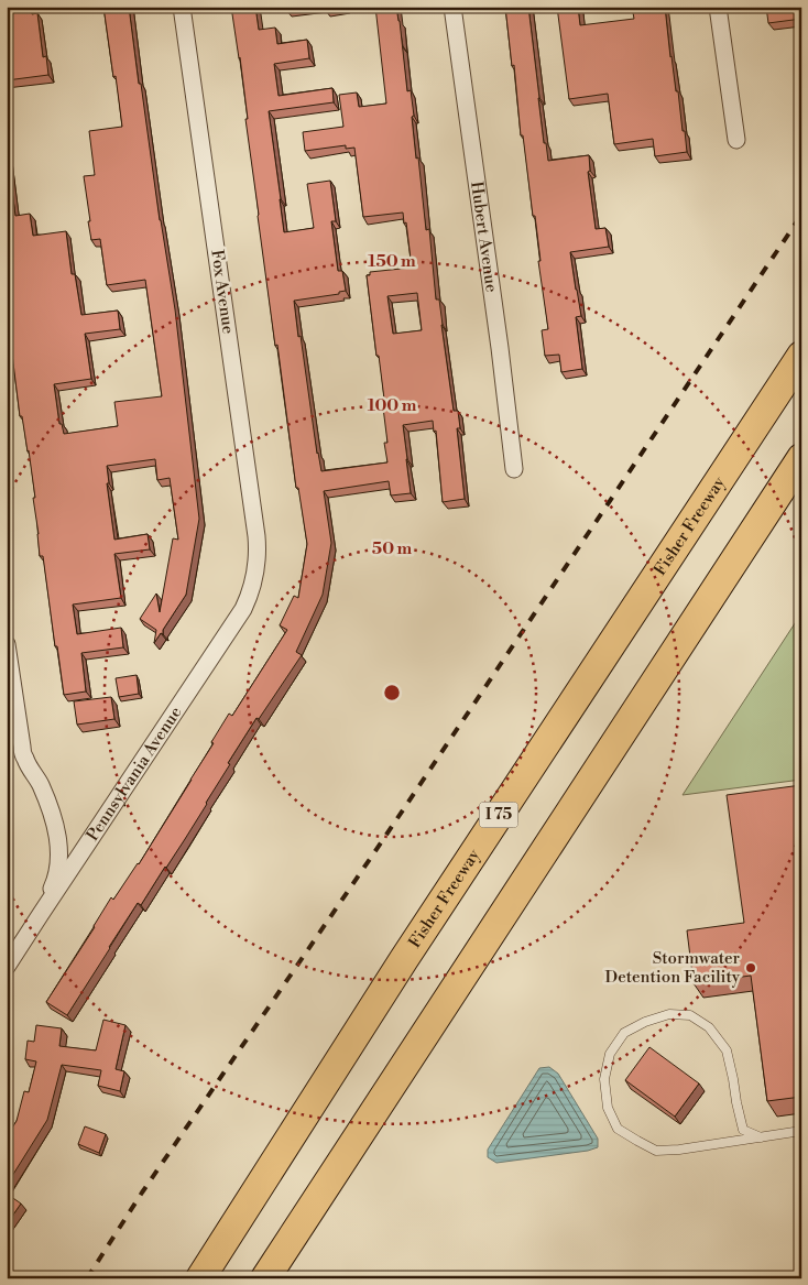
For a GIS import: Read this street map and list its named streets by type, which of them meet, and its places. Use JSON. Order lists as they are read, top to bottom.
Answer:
{
  "streets": {
    "highway": ["Fisher Freeway", "I 75"],
    "street": ["Hubert Avenue", "Fox Avenue", "Pennsylvania Avenue"]
  },
  "crossings": [
    ["Fox Avenue", "Pennsylvania Avenue"]
  ],
  "places": ["Stormwater Detention Facility"],
  "rings": ["150 m", "100 m", "50 m"]
}
